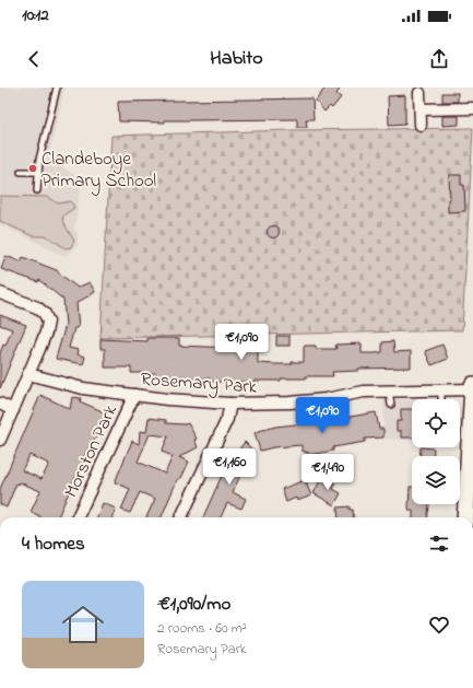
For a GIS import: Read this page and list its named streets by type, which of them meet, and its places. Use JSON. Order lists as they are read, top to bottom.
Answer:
{
  "streets": {
    "street": ["Rosemary Park", "Morston Park"]
  },
  "crossings": [
    ["Rosemary Park", "Morston Park"]
  ],
  "places": ["Clandeboye Primary School"],
  "page": {
    "status": "10:12",
    "header": "Habito",
    "price": [
      "€1,090",
      "€1,090",
      "€1,160",
      "€1,490"
    ],
    "heading": "4 homes",
    "list": [
      {
        "name": "€1,090/mo",
        "note": "2 rooms · 60 m² · Rosemary Park"
      }
    ]
  }
}
